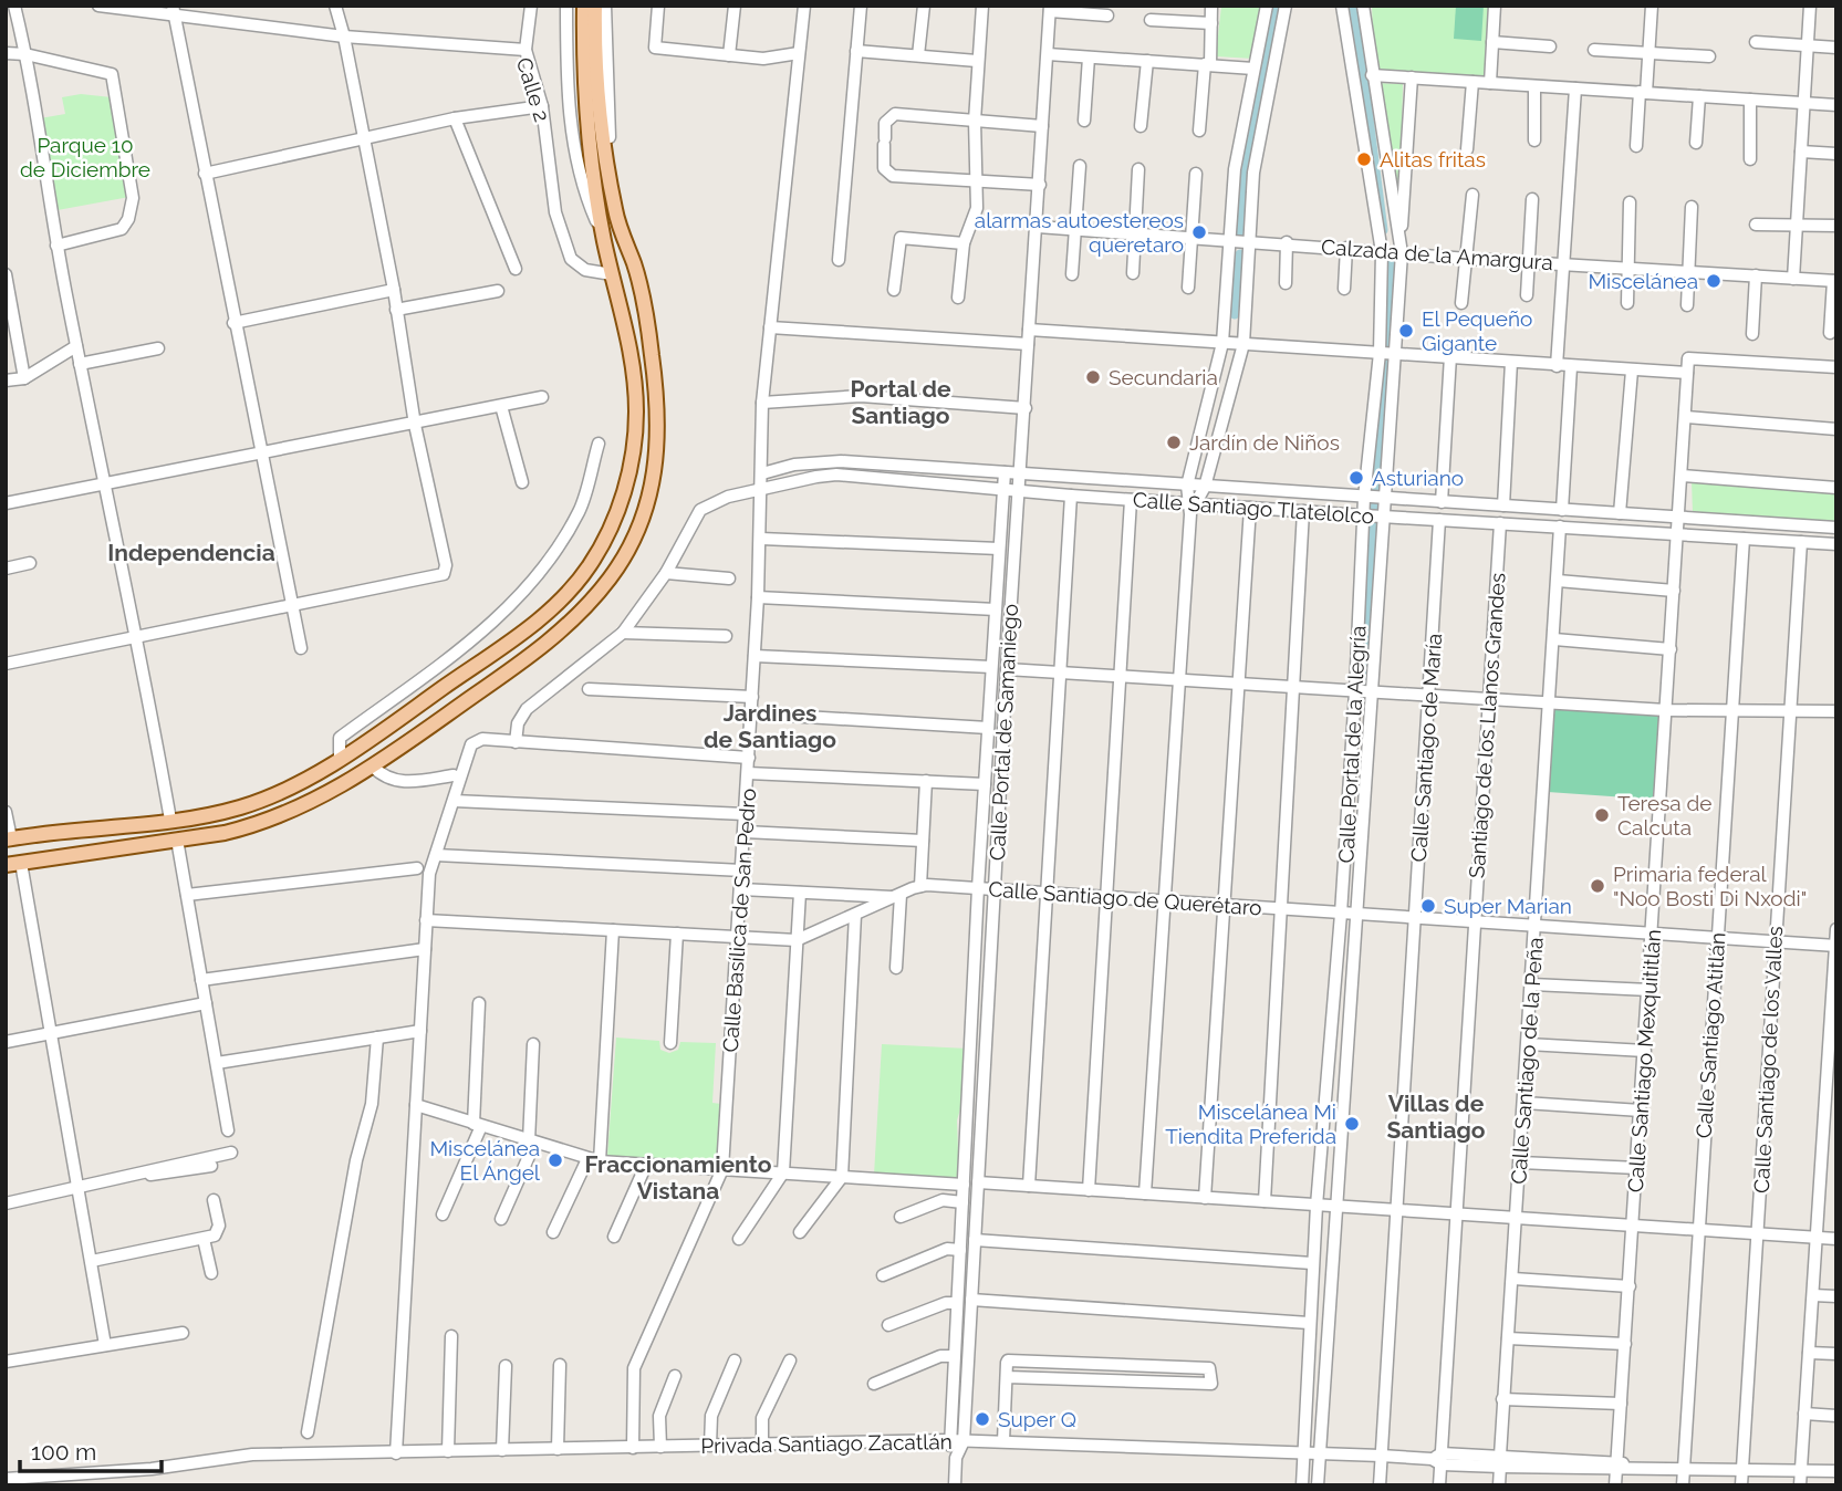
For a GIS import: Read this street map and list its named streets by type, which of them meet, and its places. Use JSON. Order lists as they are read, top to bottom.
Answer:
{
  "streets": {
    "street": [
      "Calle 2",
      "Calzada de la Amargura",
      "Calle Santiago Tlatelolco",
      "Santiago de los Llanos Grandes",
      "Calle Portal de Samaniego",
      "Calle Portal de la Alegría",
      "Calle Santiago de María",
      "Calle Santiago de Querétaro",
      "Calle Basílica de San Pedro",
      "Calle Santiago Atitlán",
      "Calle Santiago de los Valles",
      "Calle Santiago de la Peña",
      "Calle Santiago Mexquititlán",
      "Privada Santiago Zacatlán"
    ]
  },
  "crossings": [
    ["Calzada de la Amargura", "Calle Portal de Samaniego"],
    ["Calzada de la Amargura", "Calle Portal de la Alegría"],
    ["Calle Santiago Tlatelolco", "Santiago de los Llanos Grandes"],
    ["Calle Santiago Tlatelolco", "Calle Portal de Samaniego"],
    ["Calle Santiago Tlatelolco", "Calle Portal de la Alegría"],
    ["Calle Santiago Tlatelolco", "Calle Santiago de María"],
    ["Calle Santiago Tlatelolco", "Calle Basílica de San Pedro"],
    ["Calle Santiago Tlatelolco", "Calle Santiago Atitlán"],
    ["Calle Santiago Tlatelolco", "Calle Santiago de los Valles"],
    ["Calle Santiago Tlatelolco", "Calle Santiago de la Peña"],
    ["Calle Santiago Tlatelolco", "Calle Santiago Mexquititlán"],
    ["Santiago de los Llanos Grandes", "Calle Santiago de Querétaro"],
    ["Santiago de los Llanos Grandes", "Privada Santiago Zacatlán"],
    ["Calle Portal de Samaniego", "Calle Santiago de Querétaro"],
    ["Calle Portal de Samaniego", "Privada Santiago Zacatlán"],
    ["Calle Portal de la Alegría", "Calle Santiago de Querétaro"],
    ["Calle Portal de la Alegría", "Privada Santiago Zacatlán"],
    ["Calle Santiago de María", "Calle Santiago de Querétaro"],
    ["Calle Santiago de María", "Privada Santiago Zacatlán"],
    ["Calle Santiago de Querétaro", "Calle Basílica de San Pedro"],
    ["Calle Santiago de Querétaro", "Calle Santiago Atitlán"],
    ["Calle Santiago de Querétaro", "Calle Santiago de los Valles"],
    ["Calle Santiago de Querétaro", "Calle Santiago de la Peña"],
    ["Calle Santiago de Querétaro", "Calle Santiago Mexquititlán"],
    ["Calle Basílica de San Pedro", "Privada Santiago Zacatlán"],
    ["Calle Santiago Atitlán", "Privada Santiago Zacatlán"],
    ["Calle Santiago de la Peña", "Privada Santiago Zacatlán"],
    ["Calle Santiago Mexquititlán", "Privada Santiago Zacatlán"]
  ],
  "districts": [
    "Portal de Santiago",
    "Independencia",
    "Jardines de Santiago",
    "Villas de Santiago",
    "Fraccionamiento Vistana"
  ],
  "parks": ["Parque 10 de Diciembre"],
  "places": [
    "Alitas fritas",
    "alarmas autoestereos queretaro",
    "Miscelánea",
    "El Pequeño Gigante",
    "Secundaria",
    "Jardín de Niños",
    "Asturiano",
    "Teresa de Calcuta",
    "Primaria federal \"Noo Bosti Di Nxodi\"",
    "Super Marian",
    "Miscelánea Mi Tiendita Preferida",
    "Miscelánea El Ángel",
    "Super Q"
  ],
  "scale_bar": "100 m"
}
